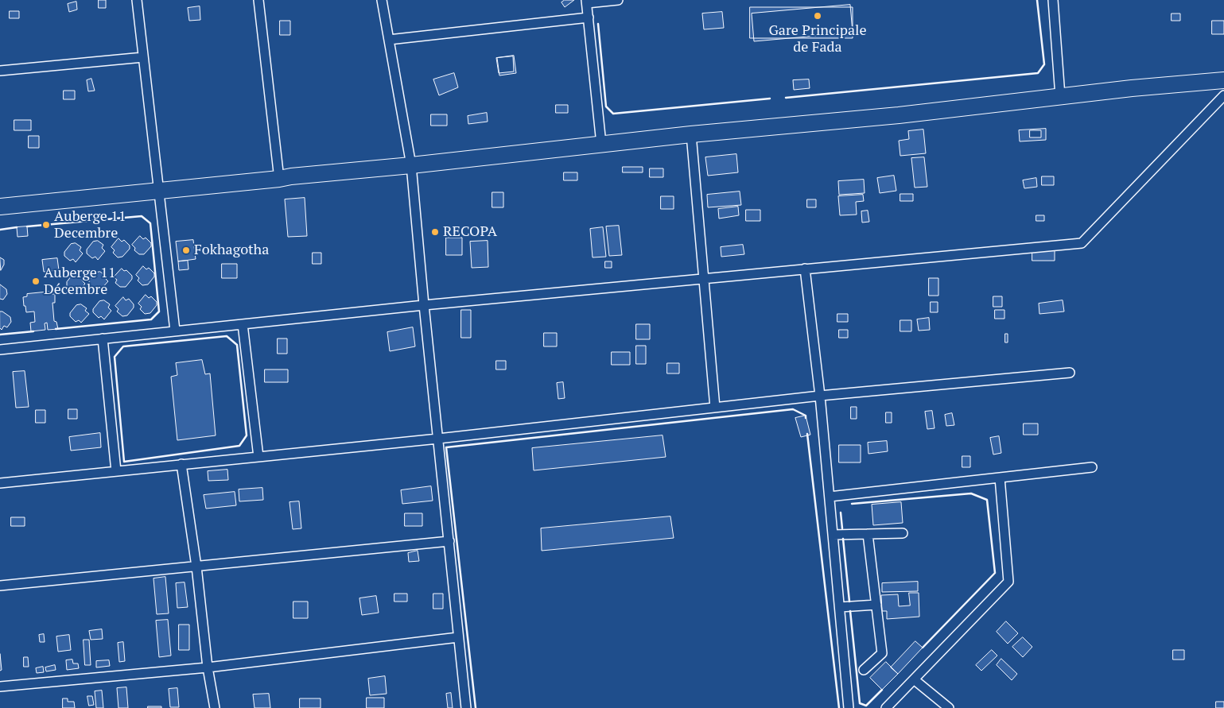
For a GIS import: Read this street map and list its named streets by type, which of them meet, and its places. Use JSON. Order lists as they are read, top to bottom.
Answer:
{
  "places": [
    "Gare Principale de Fada",
    "Auberge 11 Decembre",
    "RECOPA",
    "Fokhagotha",
    "Auberge 11 Décembre"
  ]
}
